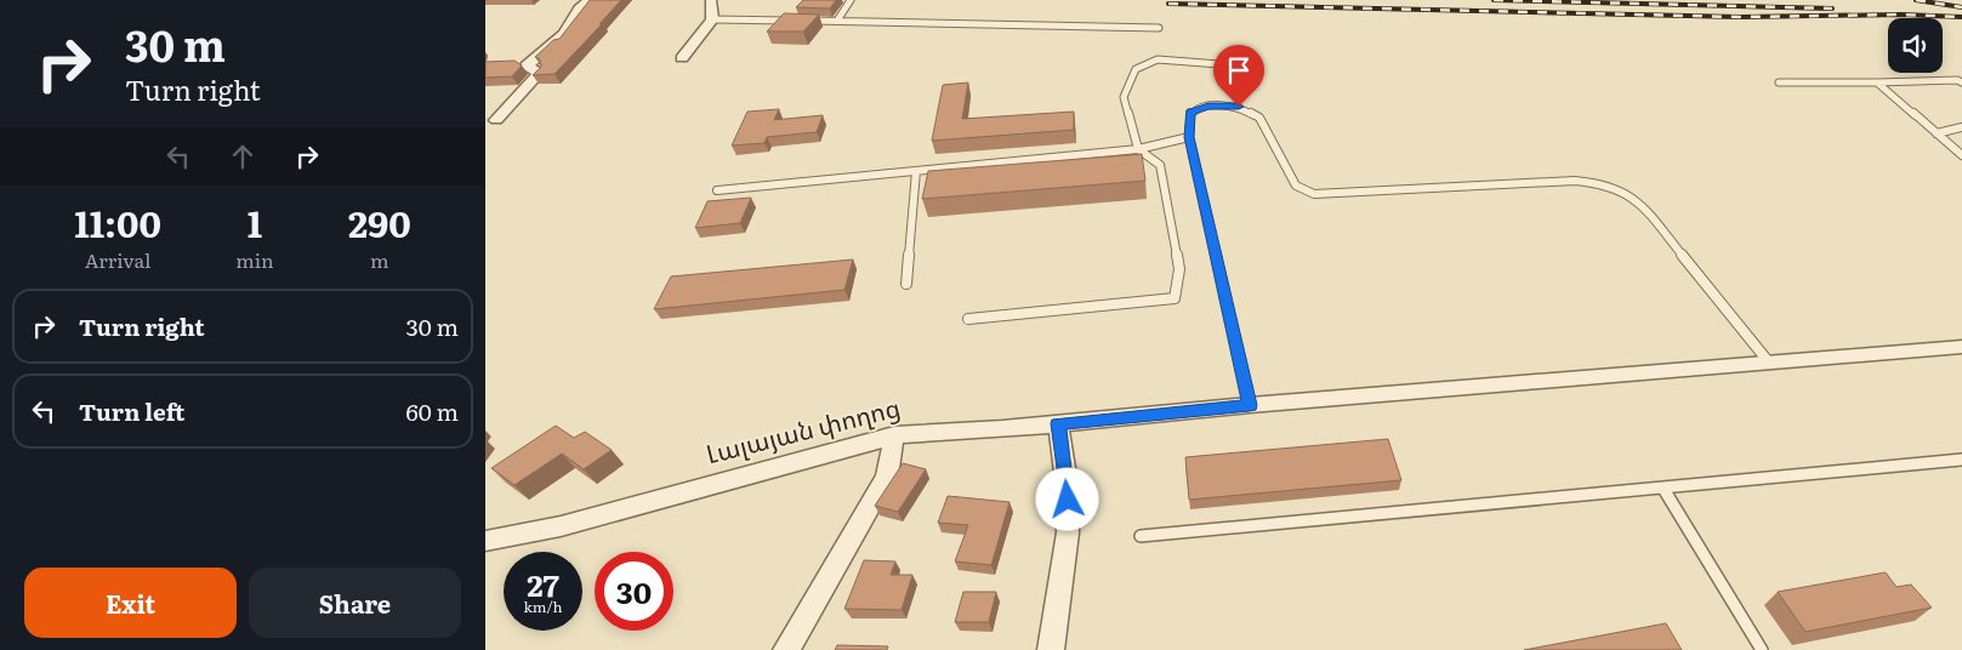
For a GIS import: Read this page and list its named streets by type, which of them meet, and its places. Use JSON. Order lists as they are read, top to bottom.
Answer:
{
  "streets": {
    "street": ["Լալայան փողոց"]
  },
  "page": {
    "turn": ["30 m", "Turn right"],
    "eta": [
      "11:00",
      "Arrival",
      "1",
      "min",
      "290",
      "m"
    ],
    "list": [
      {
        "name": "Turn right",
        "value": "30 m"
      },
      {
        "name": "Turn left",
        "value": "60 m"
      }
    ],
    "speed": "27 km/h",
    "limit": "30",
    "buttons": ["Exit", "Share"]
  }
}
